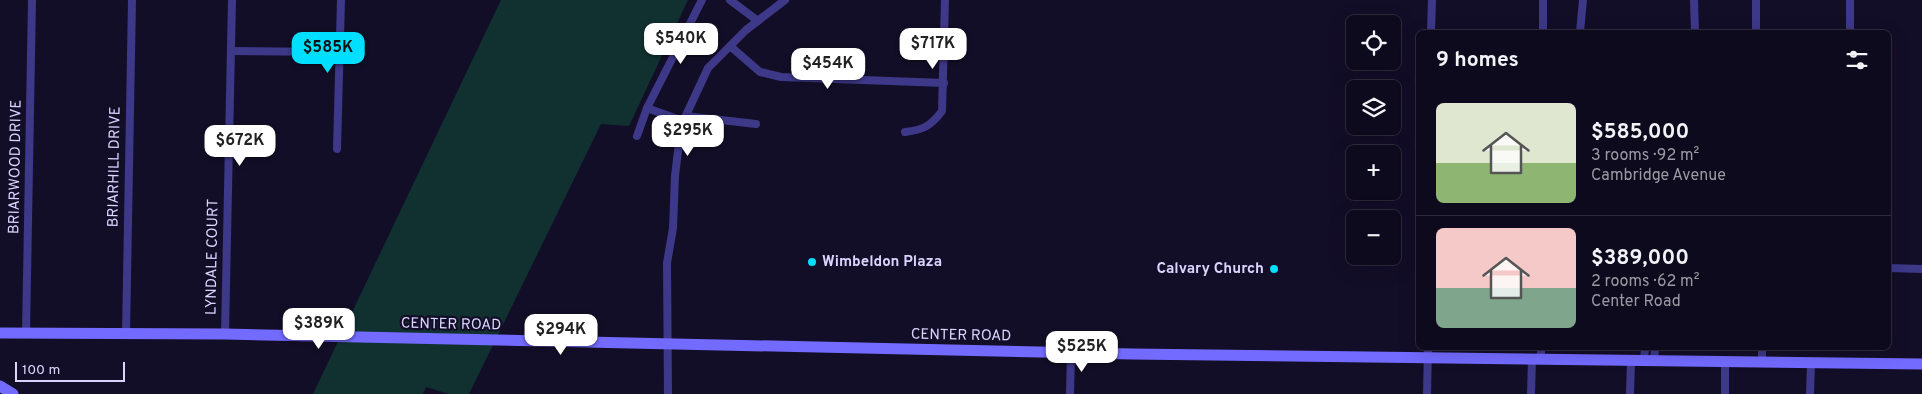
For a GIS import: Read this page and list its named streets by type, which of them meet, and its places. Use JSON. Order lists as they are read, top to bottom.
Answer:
{
  "streets": {
    "main road": ["CENTER ROAD"],
    "street": ["BRIARWOOD DRIVE", "BRIARHILL DRIVE", "LYNDALE COURT"]
  },
  "crossings": [
    ["BRIARWOOD DRIVE", "CENTER ROAD"],
    ["BRIARHILL DRIVE", "CENTER ROAD"],
    ["LYNDALE COURT", "CENTER ROAD"]
  ],
  "places": ["Wimbeldon Plaza", "Calvary Church"],
  "scale_bar": "100 m",
  "page": {
    "map_buttons": ["+", "−"],
    "price": [
      "$540K",
      "$717K",
      "$585K",
      "$454K",
      "$295K",
      "$672K",
      "$389K",
      "$294K",
      "$525K"
    ],
    "heading": "9 homes",
    "list": [
      {
        "name": "$585,000",
        "note": "3 rooms · 92 m² · Cambridge Avenue"
      },
      {
        "name": "$389,000",
        "note": "2 rooms · 62 m² · Center Road"
      }
    ],
    "scale": "100 m"
  }
}
